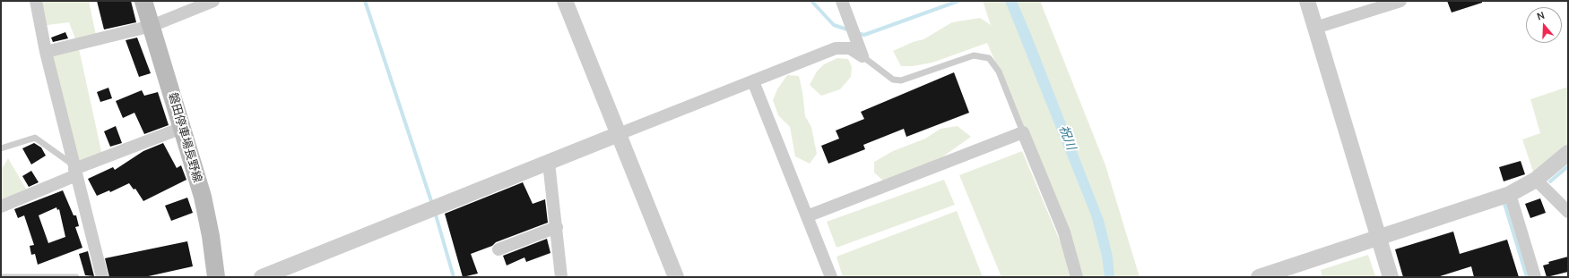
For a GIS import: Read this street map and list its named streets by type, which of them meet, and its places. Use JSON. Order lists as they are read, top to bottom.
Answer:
{
  "streets": {
    "main road": ["磐田停車場長野線"]
  },
  "water": ["祝川"],
  "north": "top"
}
